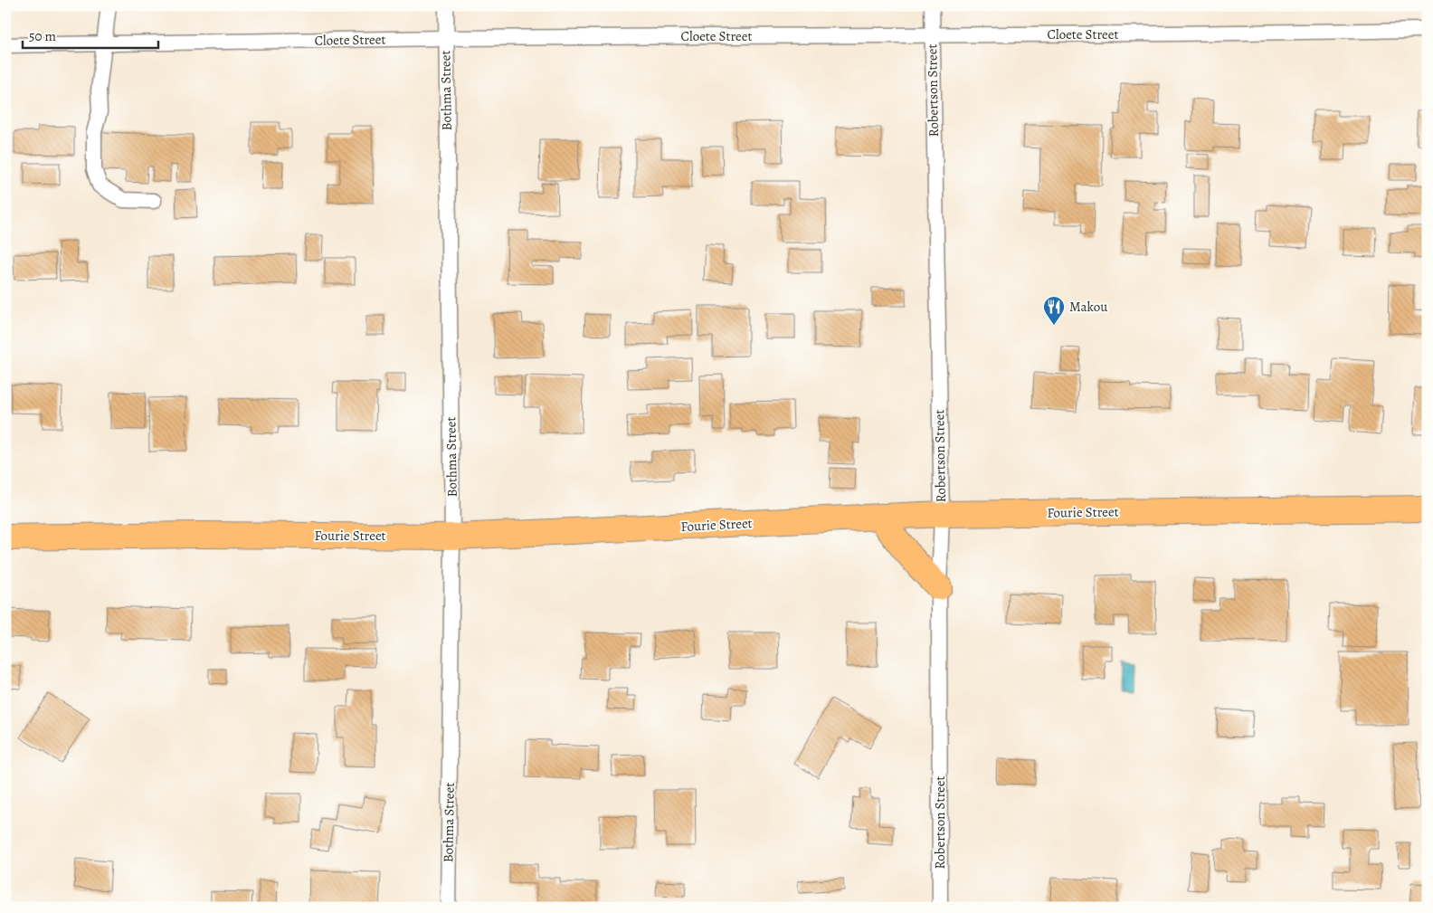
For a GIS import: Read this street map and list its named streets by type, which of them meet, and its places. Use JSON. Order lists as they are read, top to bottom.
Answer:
{
  "streets": {
    "highway": ["Fourie Street"],
    "street": ["Cloete Street", "Bothma Street", "Robertson Street"]
  },
  "crossings": [
    ["Cloete Street", "Bothma Street"],
    ["Cloete Street", "Robertson Street"],
    ["Bothma Street", "Fourie Street"],
    ["Robertson Street", "Fourie Street"]
  ],
  "places": {
    "restaurant": ["Makou"]
  },
  "scale_bar": "50 m"
}
